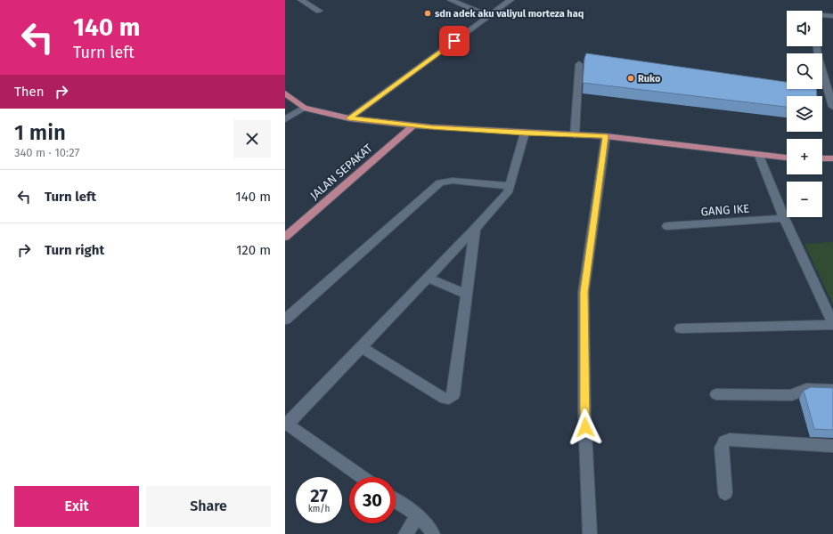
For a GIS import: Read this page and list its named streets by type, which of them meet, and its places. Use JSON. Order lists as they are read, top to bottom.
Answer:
{
  "streets": {
    "main road": ["JALAN SEPAKAT"],
    "street": ["GANG IKE"]
  },
  "places": ["sdn adek aku valiyul morteza haq", "Ruko"],
  "page": {
    "turn": ["140 m", "Turn left"],
    "map_buttons": ["+", "−"],
    "then": "Then",
    "heading": ["1 min", "340 m · 10:27"],
    "list": [
      {
        "name": "Turn left",
        "value": "140 m"
      },
      {
        "name": "Turn right",
        "value": "120 m"
      }
    ],
    "speed": "27 km/h",
    "limit": "30",
    "buttons": ["Exit", "Share"]
  }
}
